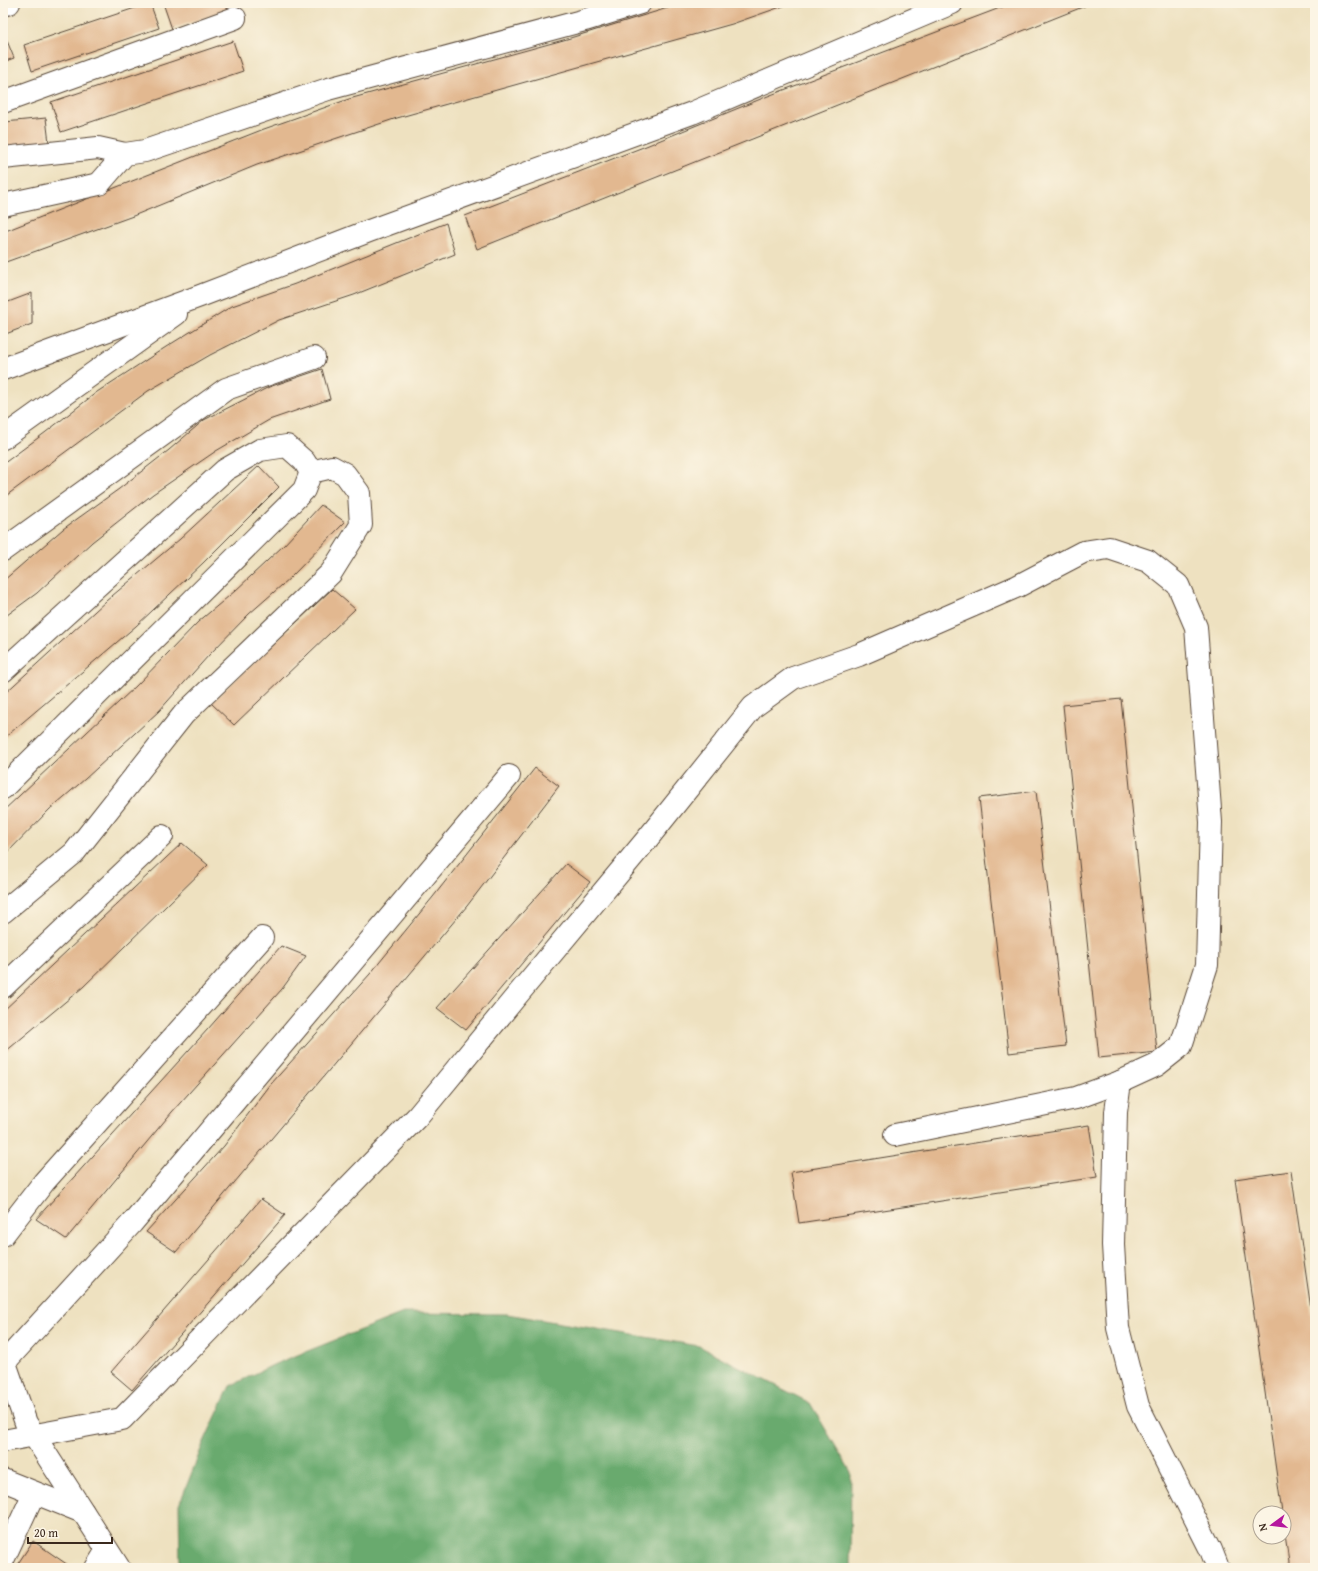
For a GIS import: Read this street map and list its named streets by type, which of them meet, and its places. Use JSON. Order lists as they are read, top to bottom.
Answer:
{
  "scale_bar": "20 m",
  "north": "left"
}
